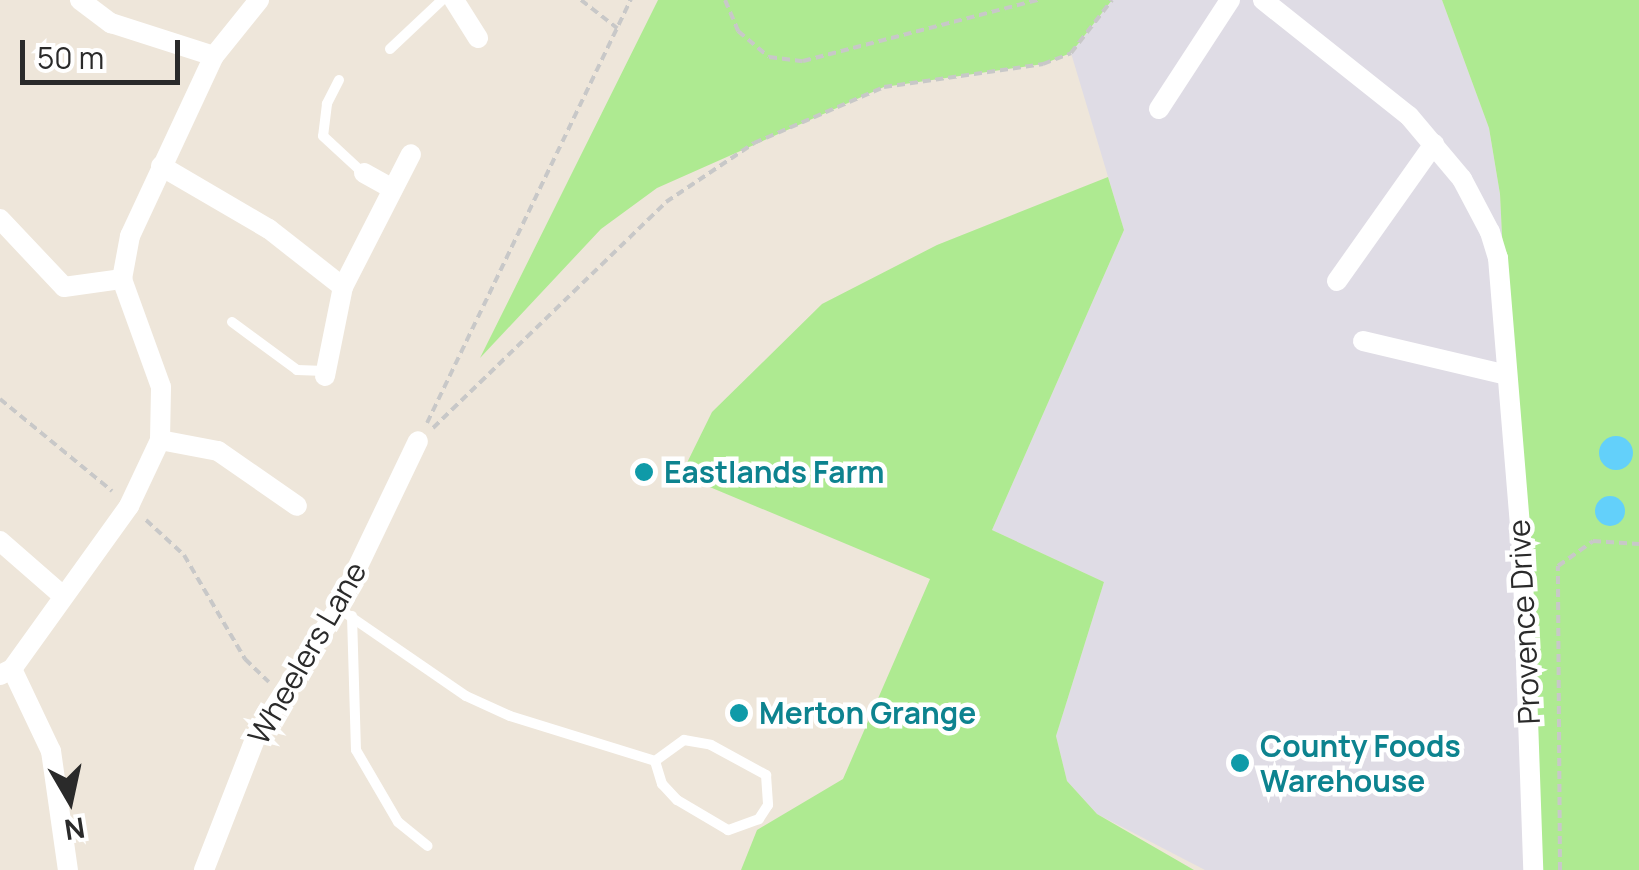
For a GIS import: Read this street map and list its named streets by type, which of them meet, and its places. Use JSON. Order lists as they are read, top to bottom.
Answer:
{
  "streets": {
    "street": ["Provence Drive", "Wheelers Lane"]
  },
  "places": ["Eastlands Farm", "Merton Grange", "County Foods Warehouse"],
  "scale_bar": "50 m",
  "north": "bottom"
}
